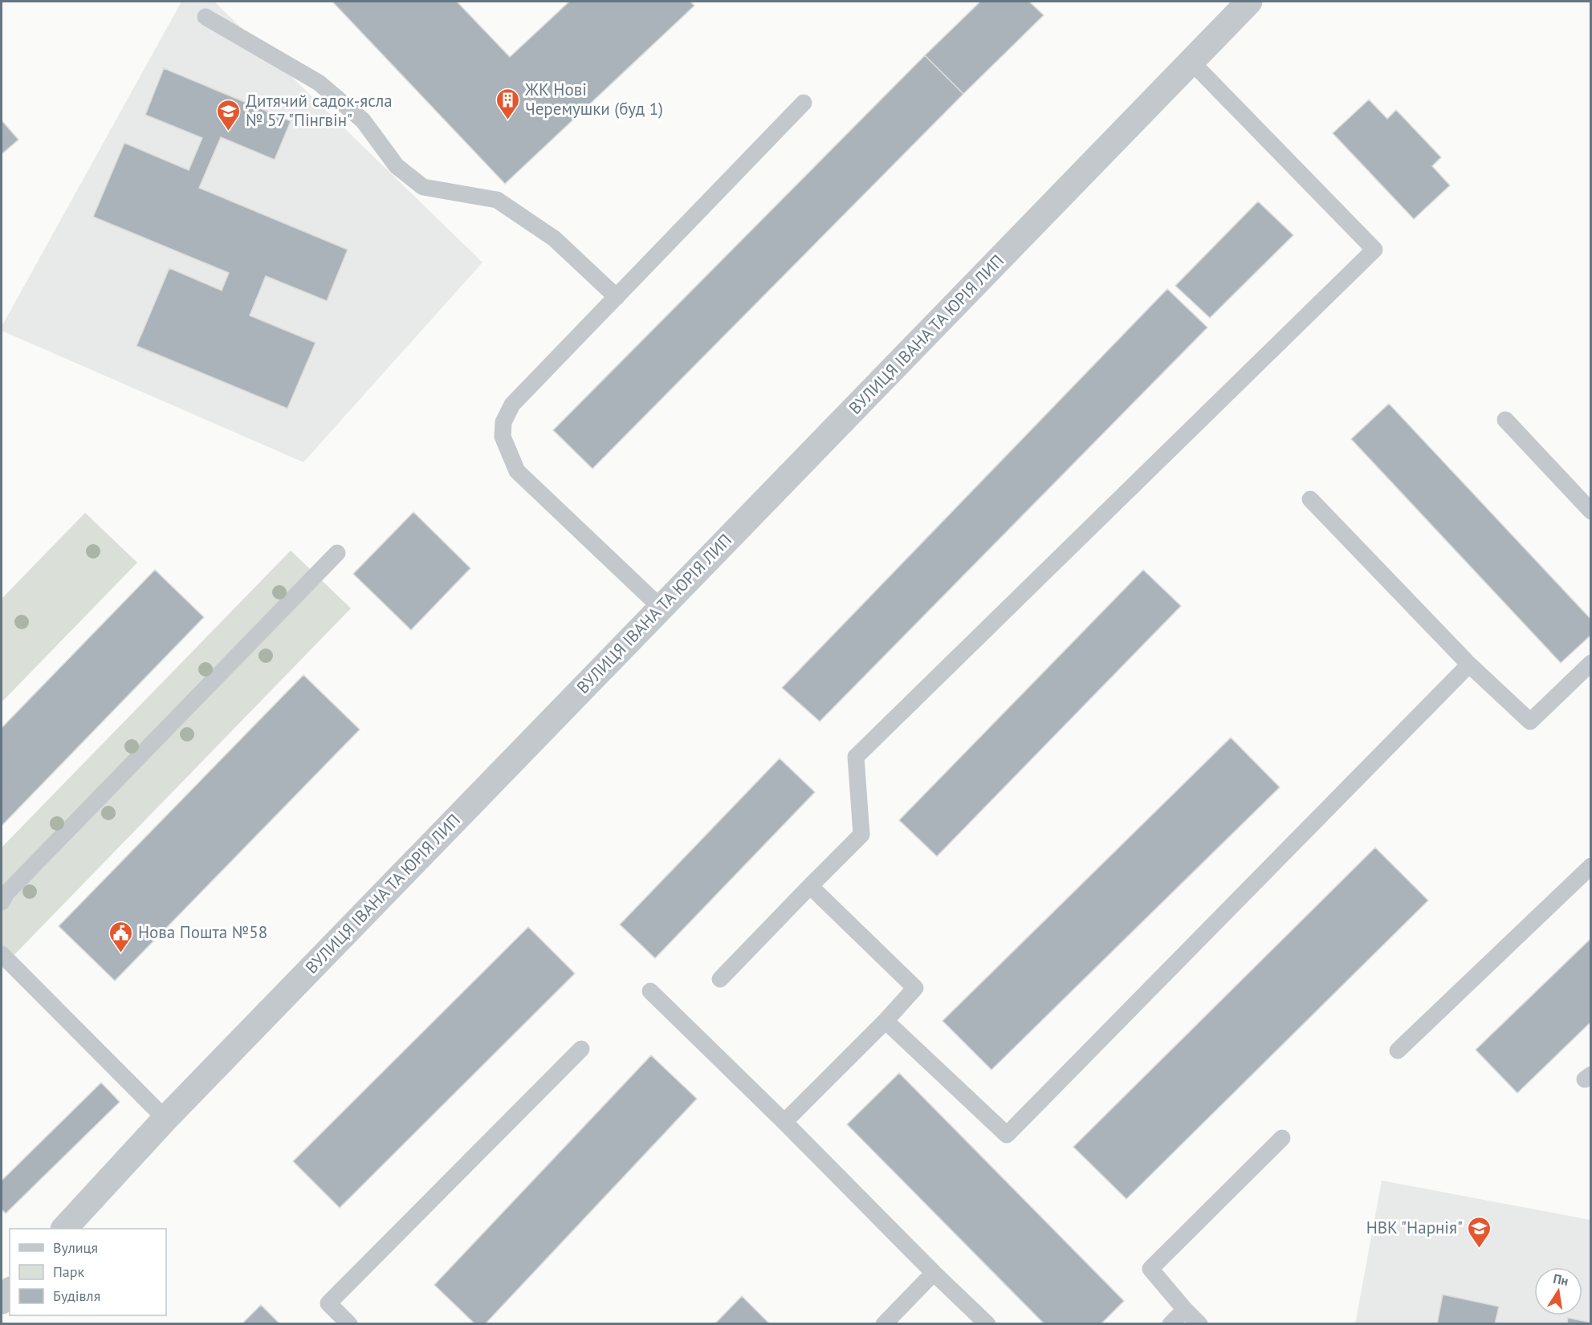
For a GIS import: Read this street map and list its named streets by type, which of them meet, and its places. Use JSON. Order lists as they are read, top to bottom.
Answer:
{
  "streets": {
    "street": ["ВУЛИЦЯ ІВАНА ТА ЮРІЯ ЛИП"]
  },
  "places": {
    "building": ["ЖК Нові Черемушки (буд 1)"],
    "school or university": ["Дитячий садок-ясла № 57 \"Пінгвін\"", "НВК \"Нарнія\""],
    "public building": ["Нова Пошта №58"]
  },
  "legend": ["Вулиця", "Парк", "Будівля"],
  "north": "top"
}
